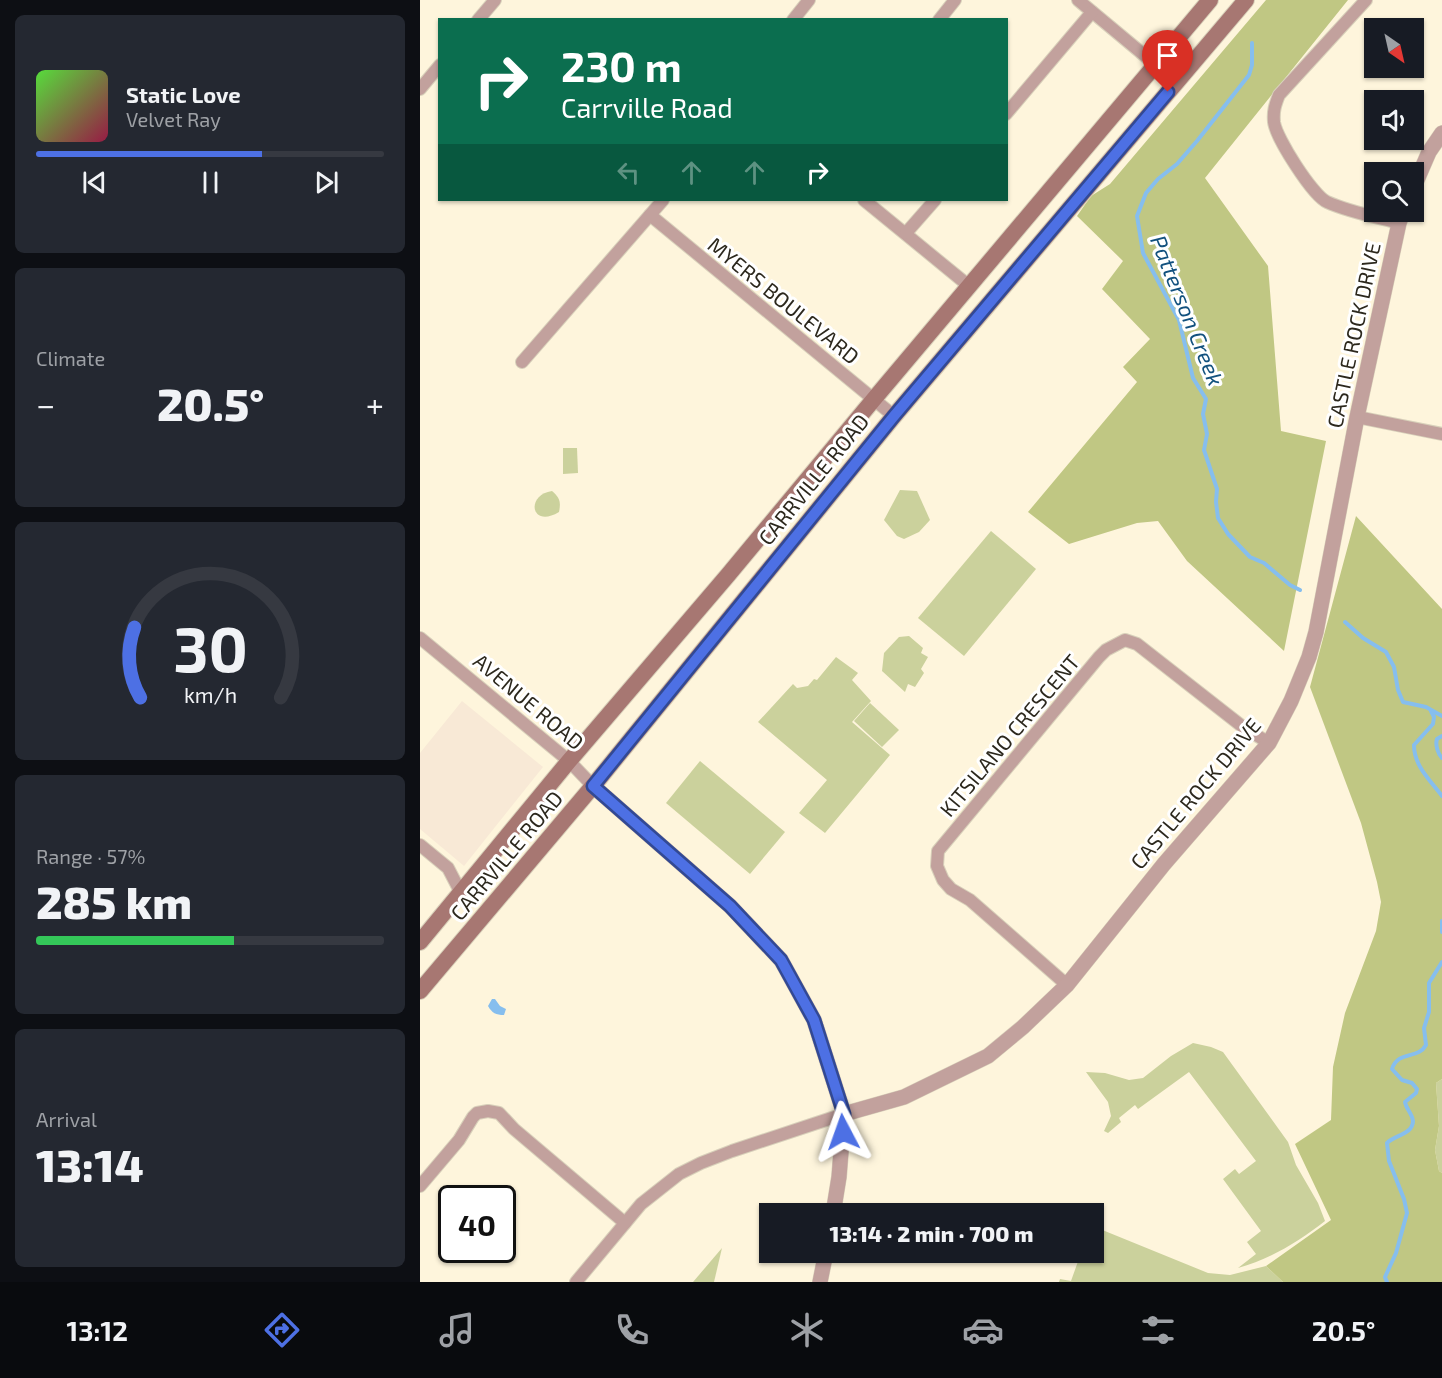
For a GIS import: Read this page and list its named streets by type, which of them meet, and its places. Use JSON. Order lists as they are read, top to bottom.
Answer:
{
  "streets": {
    "main road": ["CARRVILLE ROAD"],
    "street": [
      "MYERS BOULEVARD",
      "CASTLE ROCK DRIVE",
      "AVENUE ROAD",
      "KITSILANO CRESCENT"
    ]
  },
  "crossings": [
    ["MYERS BOULEVARD", "CARRVILLE ROAD"],
    ["CASTLE ROCK DRIVE", "AVENUE ROAD"],
    ["CASTLE ROCK DRIVE", "KITSILANO CRESCENT"],
    ["CARRVILLE ROAD", "AVENUE ROAD"]
  ],
  "water": ["Patterson Creek"],
  "north": "bottom right",
  "page": {
    "turn": ["230 m", "Carrville Road"],
    "song": ["Static Love", "Velvet Ray"],
    "tile": [
      "Climate",
      ["Range · 57%", "285 km"],
      ["Arrival", "13:14"]
    ],
    "heat": ["−", "20.5°", "+"],
    "limit": "40",
    "trip": "13:14 · 2 min · 700 m",
    "tabs": ["13:12", "20.5°"],
    "gauge": ["30", "km/h"]
  }
}
